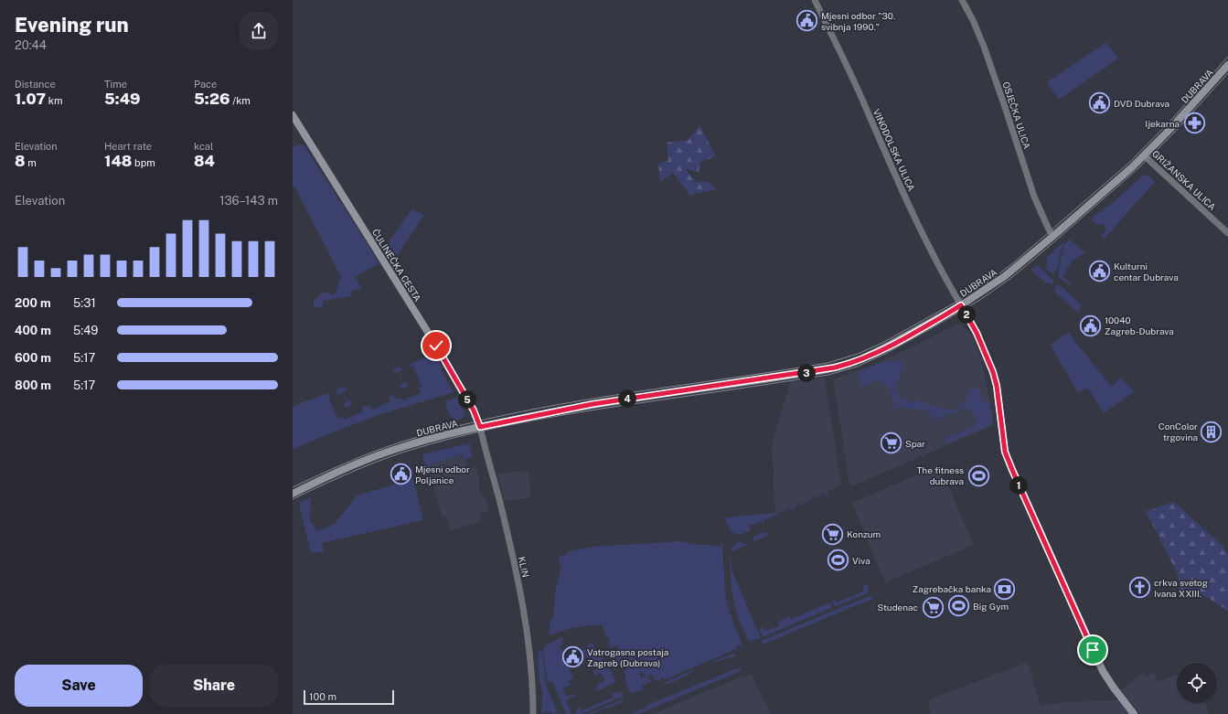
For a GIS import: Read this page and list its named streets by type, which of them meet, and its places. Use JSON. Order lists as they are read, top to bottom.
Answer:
{
  "streets": {
    "main road": ["DUBRAVA", "ČULINEČKA CESTA"],
    "street": [
      "OSJEČKA ULICA",
      "VINODOLSKA ULICA",
      "GRIŽANSKA ULICA",
      "KLIN"
    ]
  },
  "crossings": [
    ["DUBRAVA", "OSJEČKA ULICA"],
    ["DUBRAVA", "VINODOLSKA ULICA"],
    ["DUBRAVA", "GRIŽANSKA ULICA"],
    ["DUBRAVA", "ČULINEČKA CESTA"],
    ["DUBRAVA", "KLIN"],
    ["ČULINEČKA CESTA", "KLIN"]
  ],
  "places": {
    "public building": [
      "Mjesni odbor \"30. svibnja 1990.\"",
      "DVD Dubrava",
      "Kulturni centar Dubrava",
      "10040 Zagreb-Dubrava",
      "Mjesni odbor Poljanice",
      "Vatrogasna postaja Zagreb (Dubrava)"
    ],
    "pharmacy": ["ljekarna"],
    "building": ["ConColor trgovina"],
    "supermarket": ["Spar", "Konzum", "Studenac"],
    "sports": ["The fitness dubrava", "Viva", "Big Gym"],
    "church": ["crkva svetog Ivana XXIII."],
    "bank": ["Zagrebačka banka"]
  },
  "scale_bar": "100 m",
  "page": {
    "heading": ["Evening run", "20:44"],
    "stats": [
      ["Distance", "1.07 km"],
      ["Time", "5:49"],
      ["Pace", "5:26 /km"],
      ["Elevation", "8 m"],
      ["Heart rate", "148 bpm"],
      ["kcal", "84"]
    ],
    "chart": ["Elevation", "136–143 m"],
    "list": [
      {
        "name": "200 m",
        "note": "5:31"
      },
      {
        "name": "400 m",
        "note": "5:49"
      },
      {
        "name": "600 m",
        "note": "5:17"
      },
      {
        "name": "800 m",
        "note": "5:17"
      }
    ],
    "pins": [
      "2",
      "3",
      "4",
      "5",
      "1"
    ],
    "buttons": ["Save", "Share"],
    "scale": "100 m"
  }
}
